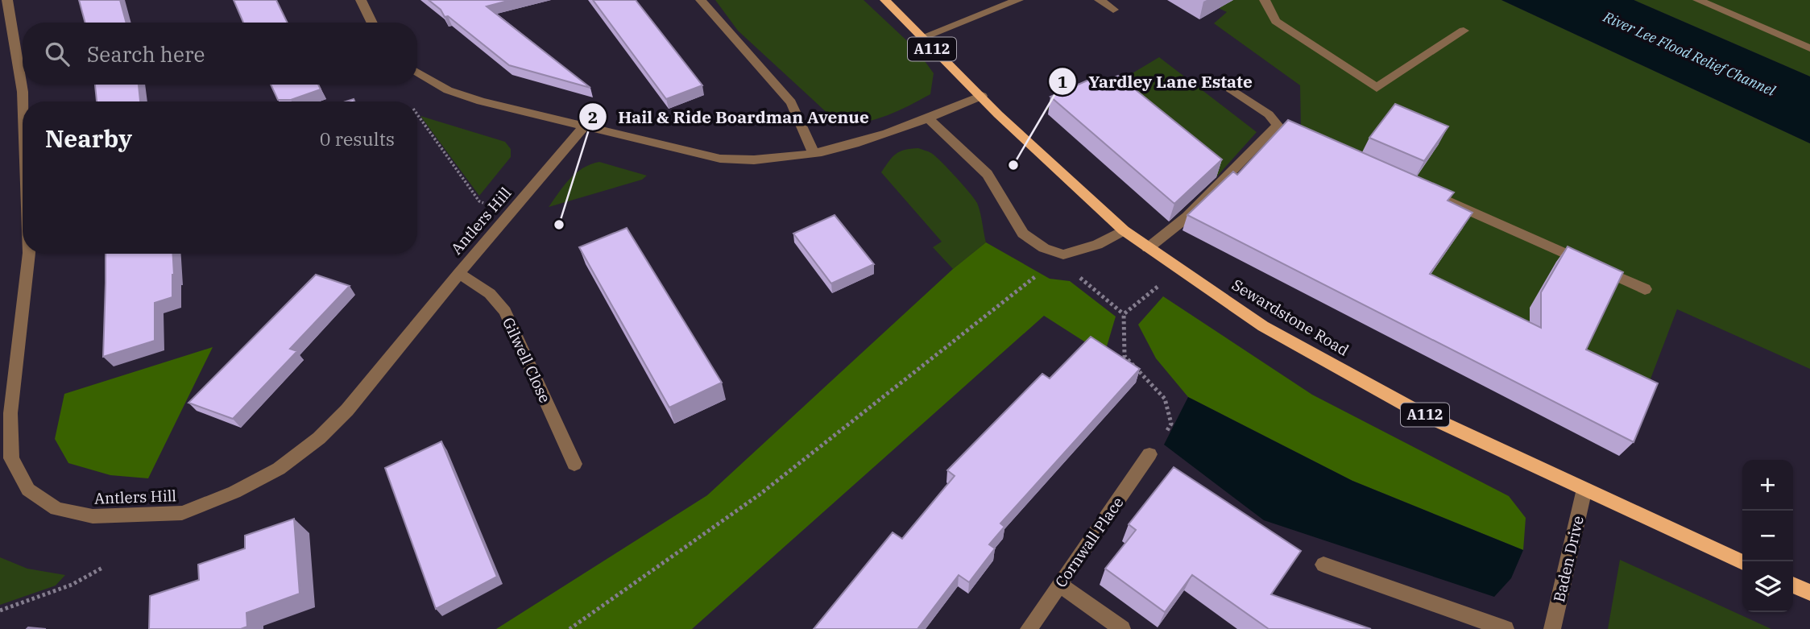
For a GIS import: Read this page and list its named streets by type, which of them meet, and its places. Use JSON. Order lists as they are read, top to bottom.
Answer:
{
  "streets": {
    "main road": ["A112", "Sewardstone Road"],
    "street": [
      "Antlers Hill",
      "Gilwell Close",
      "Cornwall Place",
      "Baden Drive"
    ]
  },
  "crossings": [
    ["Antlers Hill", "Gilwell Close"],
    ["Sewardstone Road", "Baden Drive"]
  ],
  "water": ["River Lee Flood Relief Channel"],
  "places": ["Yardley Lane Estate", "Hail & Ride Boardman Avenue"],
  "page": {
    "search": "Search here",
    "heading": ["Nearby", "0 results"],
    "map_buttons": ["+", "−"]
  }
}
